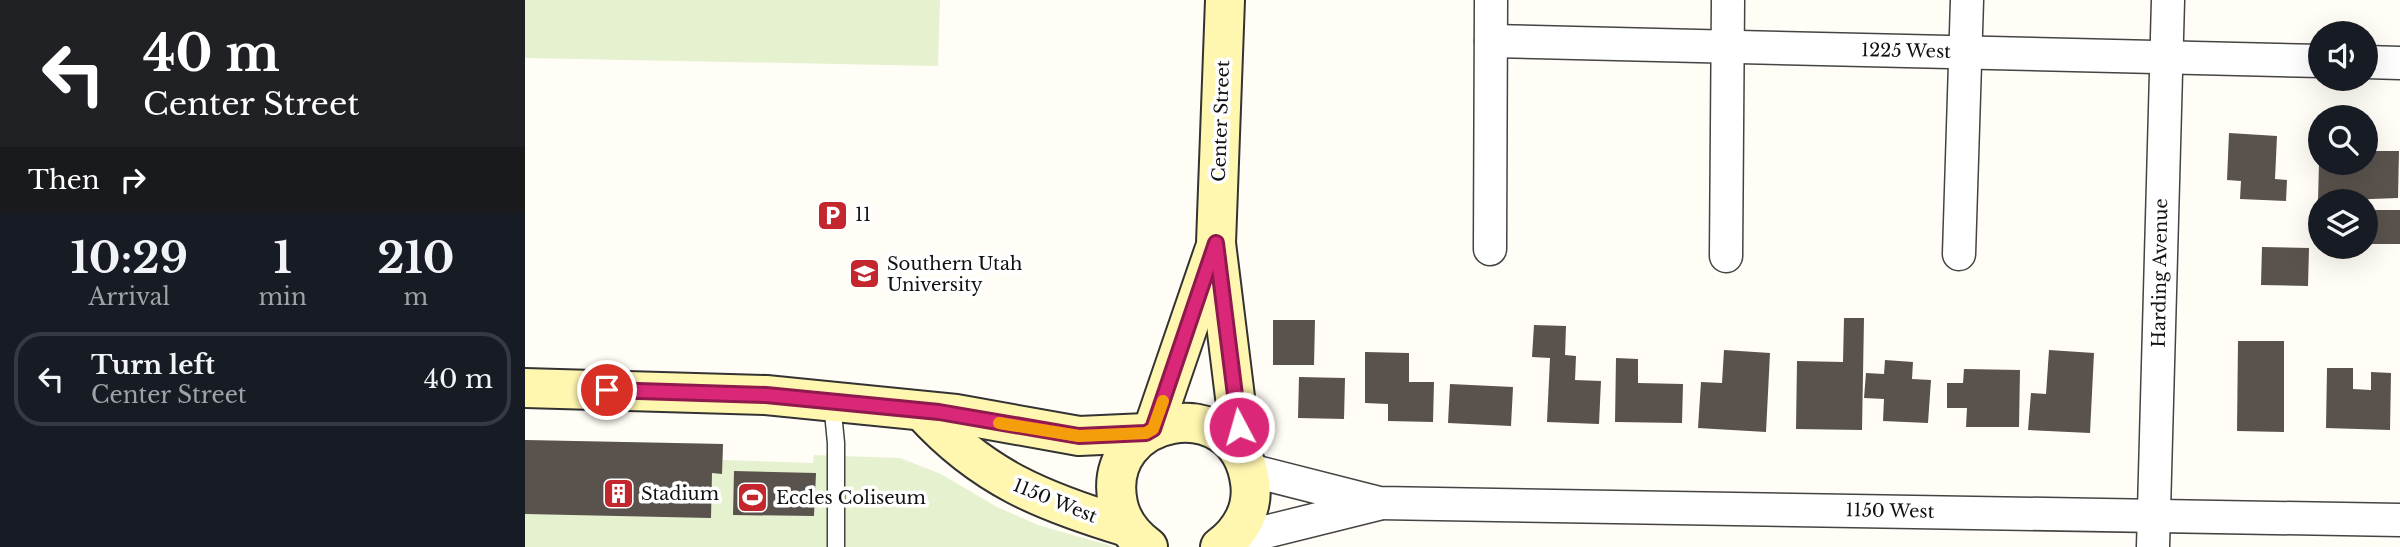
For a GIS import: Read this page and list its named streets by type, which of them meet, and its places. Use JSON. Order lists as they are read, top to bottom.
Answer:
{
  "streets": {
    "main road": ["Center Street", "1150 West"],
    "street": ["1225 West", "Harding Avenue"]
  },
  "crossings": [
    ["1225 West", "Harding Avenue"],
    ["Center Street", "1150 West"],
    ["Harding Avenue", "1150 West"]
  ],
  "places": {
    "parking": ["11"],
    "school or university": ["Southern Utah University"],
    "building": ["Stadium"],
    "sports": ["Eccles Coliseum"]
  },
  "page": {
    "turn": ["40 m", "Center Street"],
    "then": "Then",
    "eta": [
      "10:29",
      "Arrival",
      "1",
      "min",
      "210",
      "m"
    ],
    "list": [
      {
        "name": "Turn left",
        "note": "Center Street",
        "value": "40 m"
      }
    ]
  }
}
